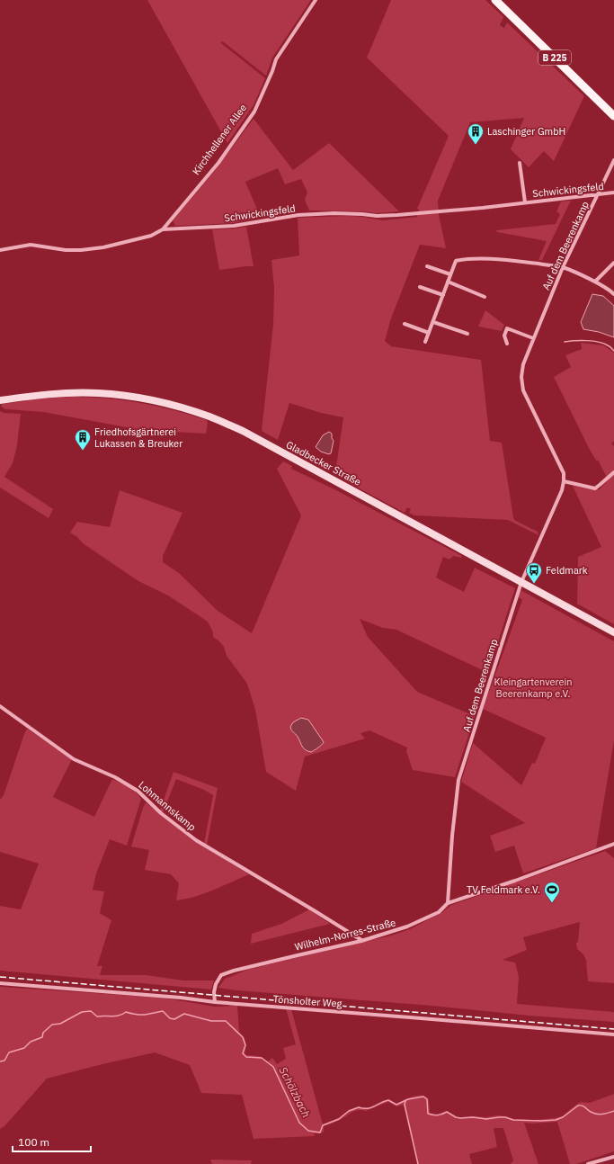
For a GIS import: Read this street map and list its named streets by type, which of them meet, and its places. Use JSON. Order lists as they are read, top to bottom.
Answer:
{
  "streets": {
    "main road": ["B 225", "Gladbecker Straße"],
    "street": [
      "Kirchhellener Allee",
      "Schwickingsfeld",
      "Auf dem Beerenkamp",
      "Lohmannskamp",
      "Wilhelm-Norres-Straße",
      "Tönsholter Weg"
    ]
  },
  "crossings": [
    ["Kirchhellener Allee", "Schwickingsfeld"],
    ["Schwickingsfeld", "Auf dem Beerenkamp"],
    ["Auf dem Beerenkamp", "Gladbecker Straße"],
    ["Auf dem Beerenkamp", "Wilhelm-Norres-Straße"],
    ["Lohmannskamp", "Wilhelm-Norres-Straße"],
    ["Wilhelm-Norres-Straße", "Tönsholter Weg"]
  ],
  "water": ["Schölzbach"],
  "parks": ["Kleingartenverein Beerenkamp e.V."],
  "places": {
    "building": ["Laschinger GmbH", "Friedhofsgärtnerei Lukassen & Breuker"],
    "bus stop": ["Feldmark"],
    "sports": ["TV Feldmark e.V."]
  },
  "scale_bar": "100 m"
}
